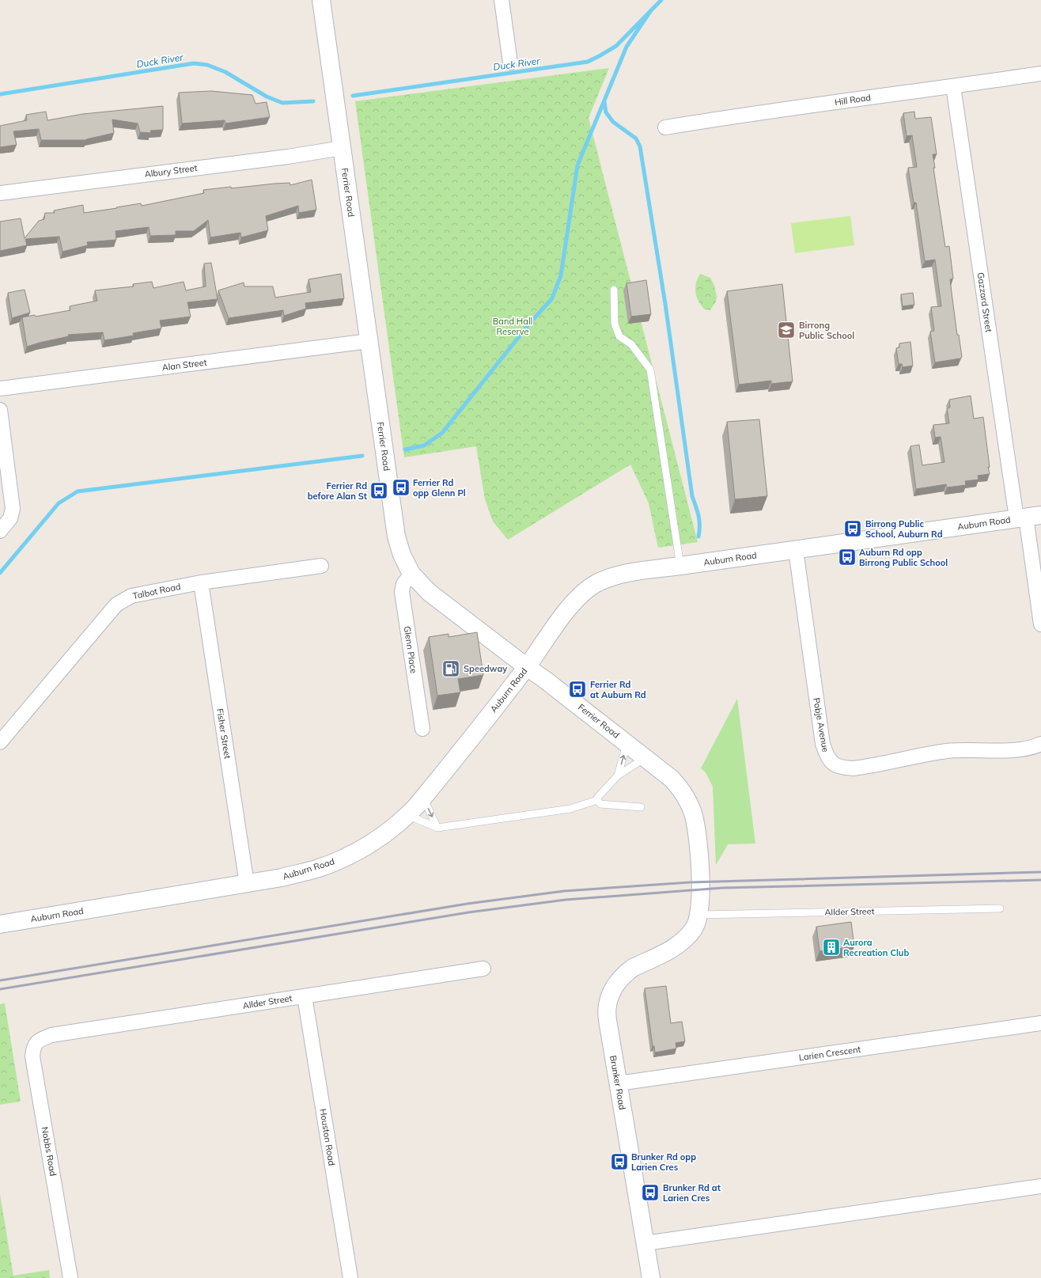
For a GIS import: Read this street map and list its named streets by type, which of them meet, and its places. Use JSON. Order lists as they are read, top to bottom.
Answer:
{
  "streets": {
    "main road": ["Ferrier Road", "Auburn Road", "Brunker Road"],
    "street": [
      "Hill Road",
      "Albury Street",
      "Gazzard Street",
      "Alan Street",
      "Talbot Road",
      "Glenn Place",
      "Pobje Avenue",
      "Fisher Street",
      "Allder Street",
      "Larien Crescent",
      "Houston Road",
      "Nobbs Road"
    ]
  },
  "crossings": [
    ["Hill Road", "Gazzard Street"],
    ["Albury Street", "Ferrier Road"],
    ["Ferrier Road", "Alan Street"],
    ["Ferrier Road", "Auburn Road"],
    ["Ferrier Road", "Glenn Place"],
    ["Ferrier Road", "Allder Street"],
    ["Ferrier Road", "Brunker Road"],
    ["Gazzard Street", "Auburn Road"],
    ["Auburn Road", "Pobje Avenue"],
    ["Auburn Road", "Fisher Street"],
    ["Talbot Road", "Fisher Street"],
    ["Allder Street", "Brunker Road"],
    ["Allder Street", "Houston Road"],
    ["Allder Street", "Nobbs Road"],
    ["Larien Crescent", "Brunker Road"]
  ],
  "water": ["Duck River"],
  "parks": ["Band Hall Reserve"],
  "places": {
    "school or university": ["Birrong Public School"],
    "bus stop": [
      "Ferrier Rd opp Glenn Pl",
      "Ferrier Rd before Alan St",
      "Birrong Public School, Auburn Rd",
      "Auburn Rd opp Birrong Public School",
      "Ferrier Rd at Auburn Rd",
      "Brunker Rd opp Larien Cres",
      "Brunker Rd at Larien Cres"
    ],
    "fuel station": ["Speedway"],
    "building": ["Aurora Recreation Club"]
  }
}
